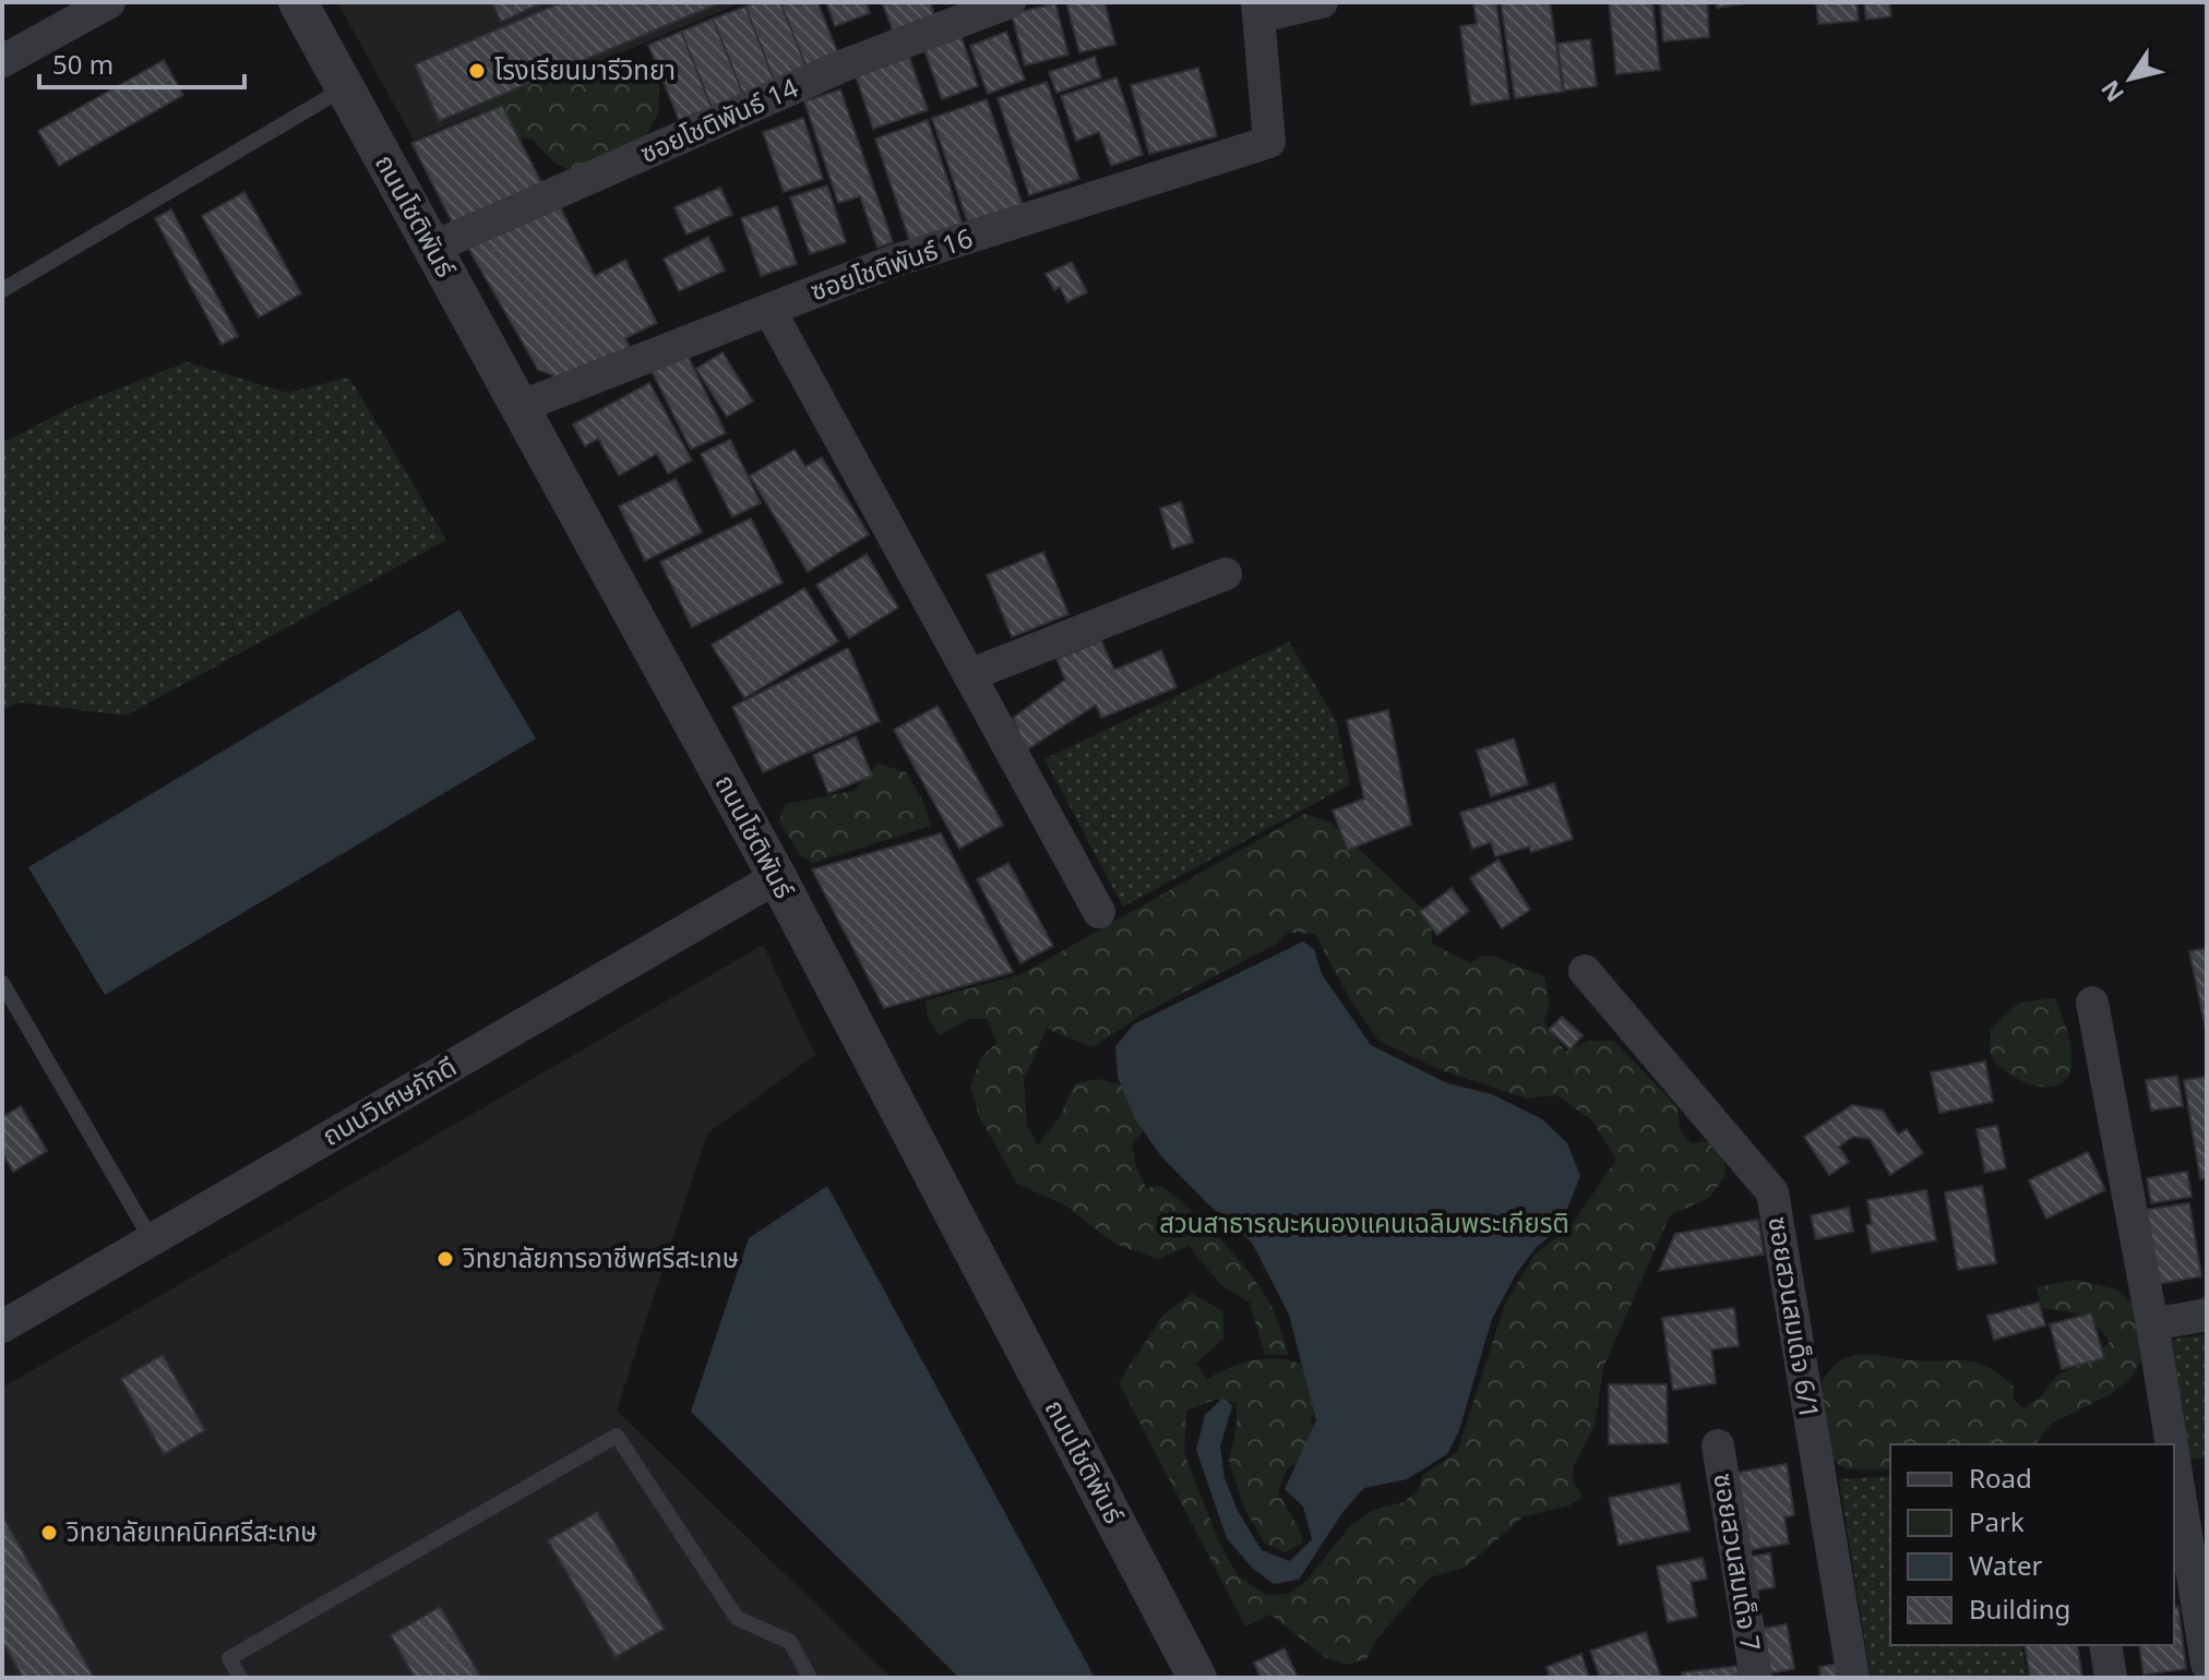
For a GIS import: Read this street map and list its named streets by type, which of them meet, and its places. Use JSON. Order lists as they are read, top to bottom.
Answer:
{
  "streets": {
    "street": [
      "ซอยโชติพันธ์ 14",
      "ถนนโชติพันธ์",
      "ซอยโชติพันธ์ 16",
      "ถนนวิเศษภักดี",
      "ซอยสวนสมเด็จ 6/1",
      "ซอยสวนสมเด็จ 7"
    ]
  },
  "crossings": [
    ["ซอยโชติพันธ์ 14", "ถนนโชติพันธ์"],
    ["ถนนโชติพันธ์", "ซอยโชติพันธ์ 16"],
    ["ถนนโชติพันธ์", "ถนนวิเศษภักดี"]
  ],
  "parks": ["สวนสาธารณะหนองแคนเฉลิมพระเกียรติ"],
  "places": ["โรงเรียนมารีวิทยา", "วิทยาลัยการอาชีพศรีสะเกษ", "วิทยาลัยเทคนิคศรีสะเกษ"],
  "legend": [
    "Road",
    "Park",
    "Water",
    "Building"
  ],
  "scale_bar": "50 m",
  "north": "bottom left"
}
